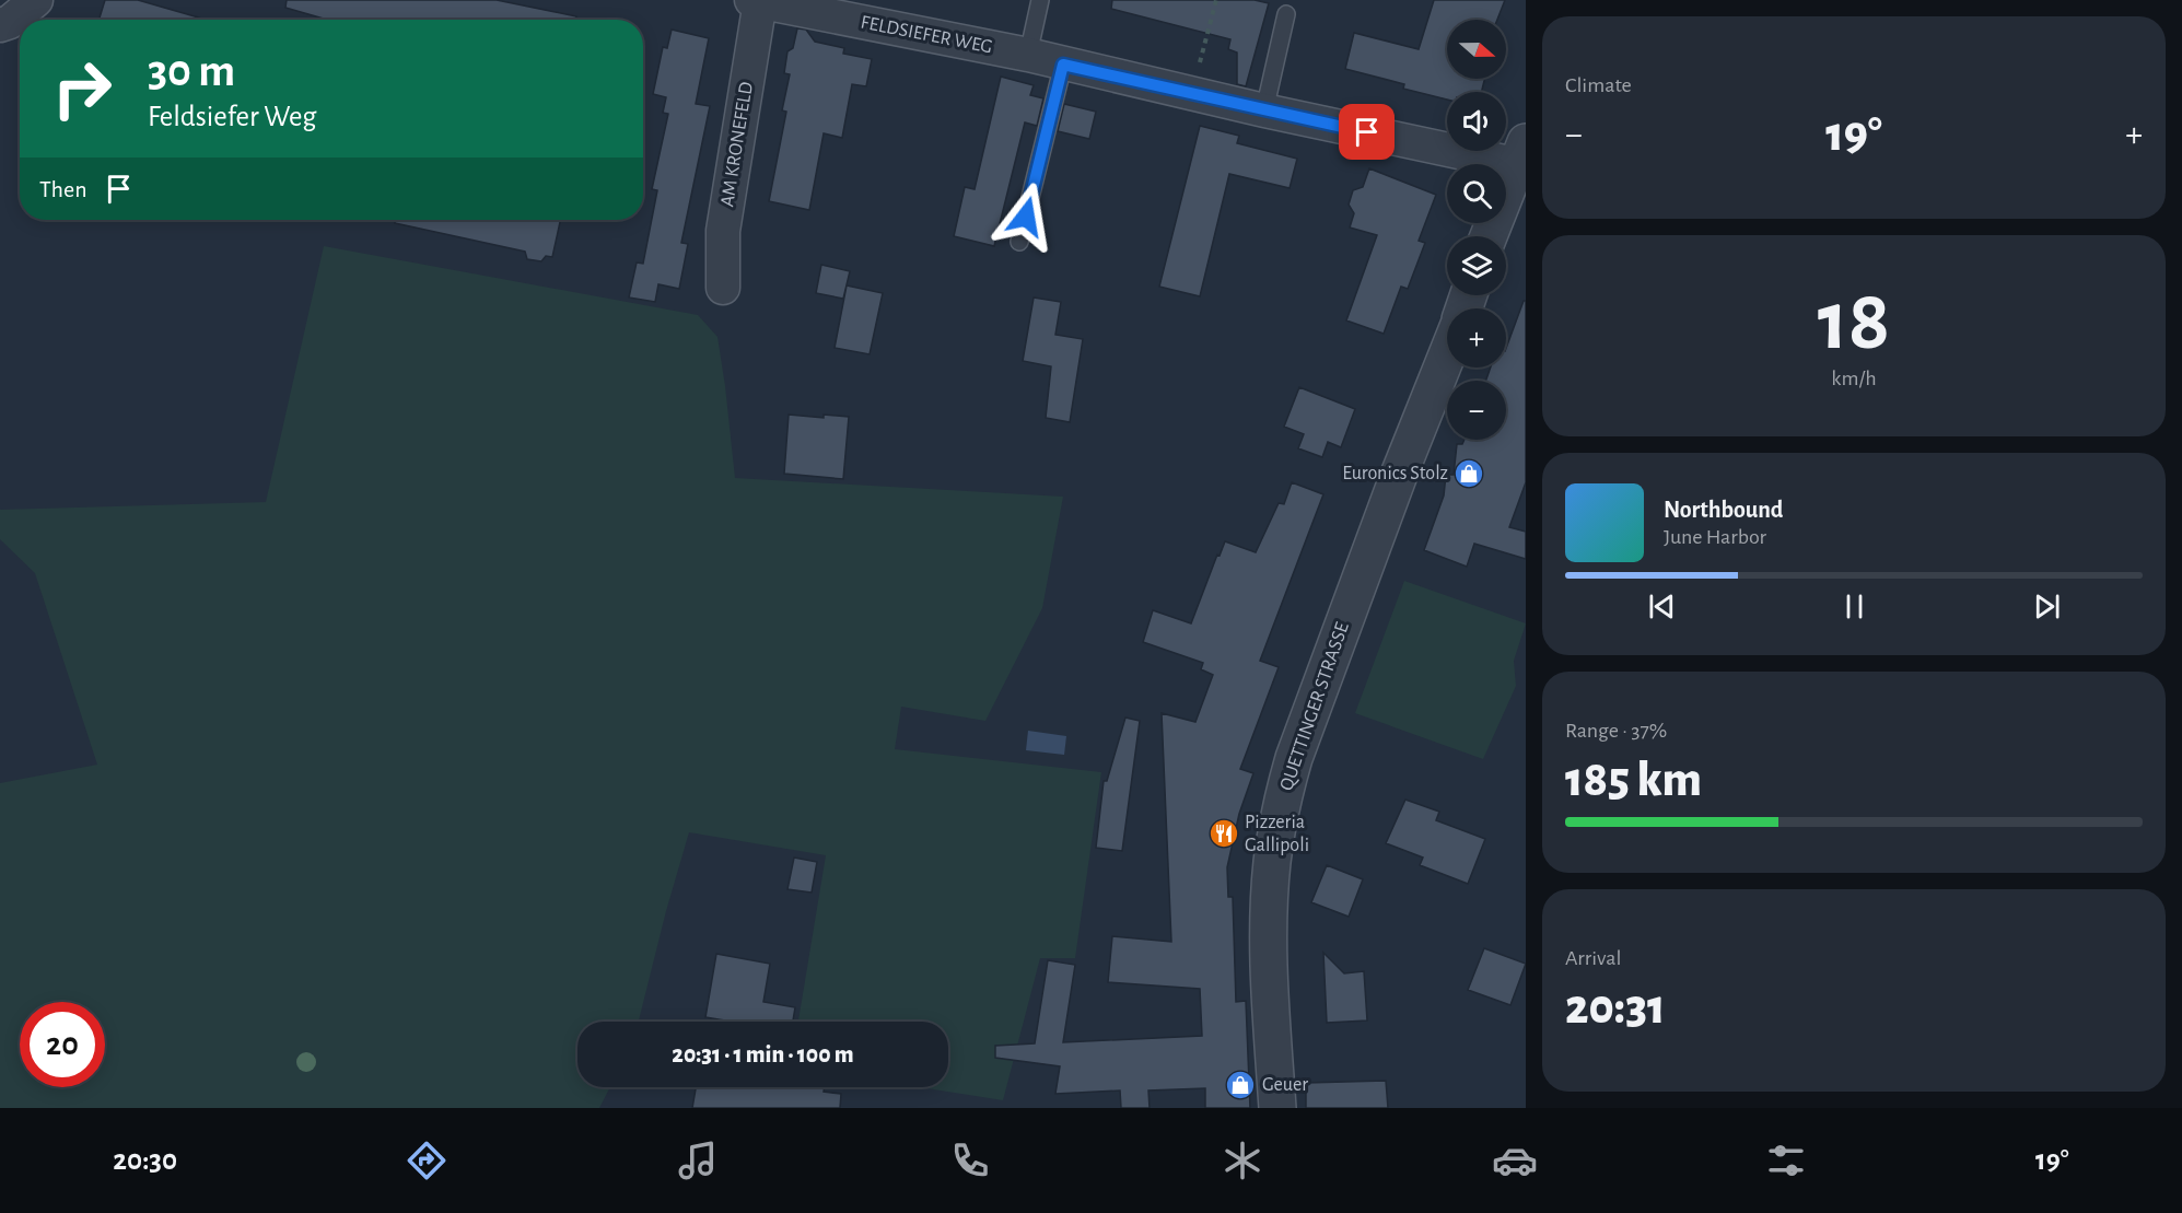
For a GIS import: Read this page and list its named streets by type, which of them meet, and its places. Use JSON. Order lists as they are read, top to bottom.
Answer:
{
  "streets": {
    "street": ["FELDSIEFER WEG", "AM KRONEFELD", "QUETTINGER STRASSE"]
  },
  "crossings": [
    ["FELDSIEFER WEG", "AM KRONEFELD"]
  ],
  "places": {
    "shop": ["Euronics Stolz", "Geuer"],
    "restaurant": ["Pizzeria Gallipoli"]
  },
  "north": "right",
  "page": {
    "tile": [
      "Climate",
      ["18", "km/h"],
      ["Range · 37%", "185 km"],
      ["Arrival", "20:31"]
    ],
    "map_buttons": ["+", "−"],
    "turn": ["30 m", "Feldsiefer Weg"],
    "heat": ["−", "19°", "+"],
    "then": "Then",
    "song": ["Northbound", "June Harbor"],
    "limit": "20",
    "trip": "20:31 · 1 min · 100 m",
    "tabs": ["20:30", "19°"]
  }
}
